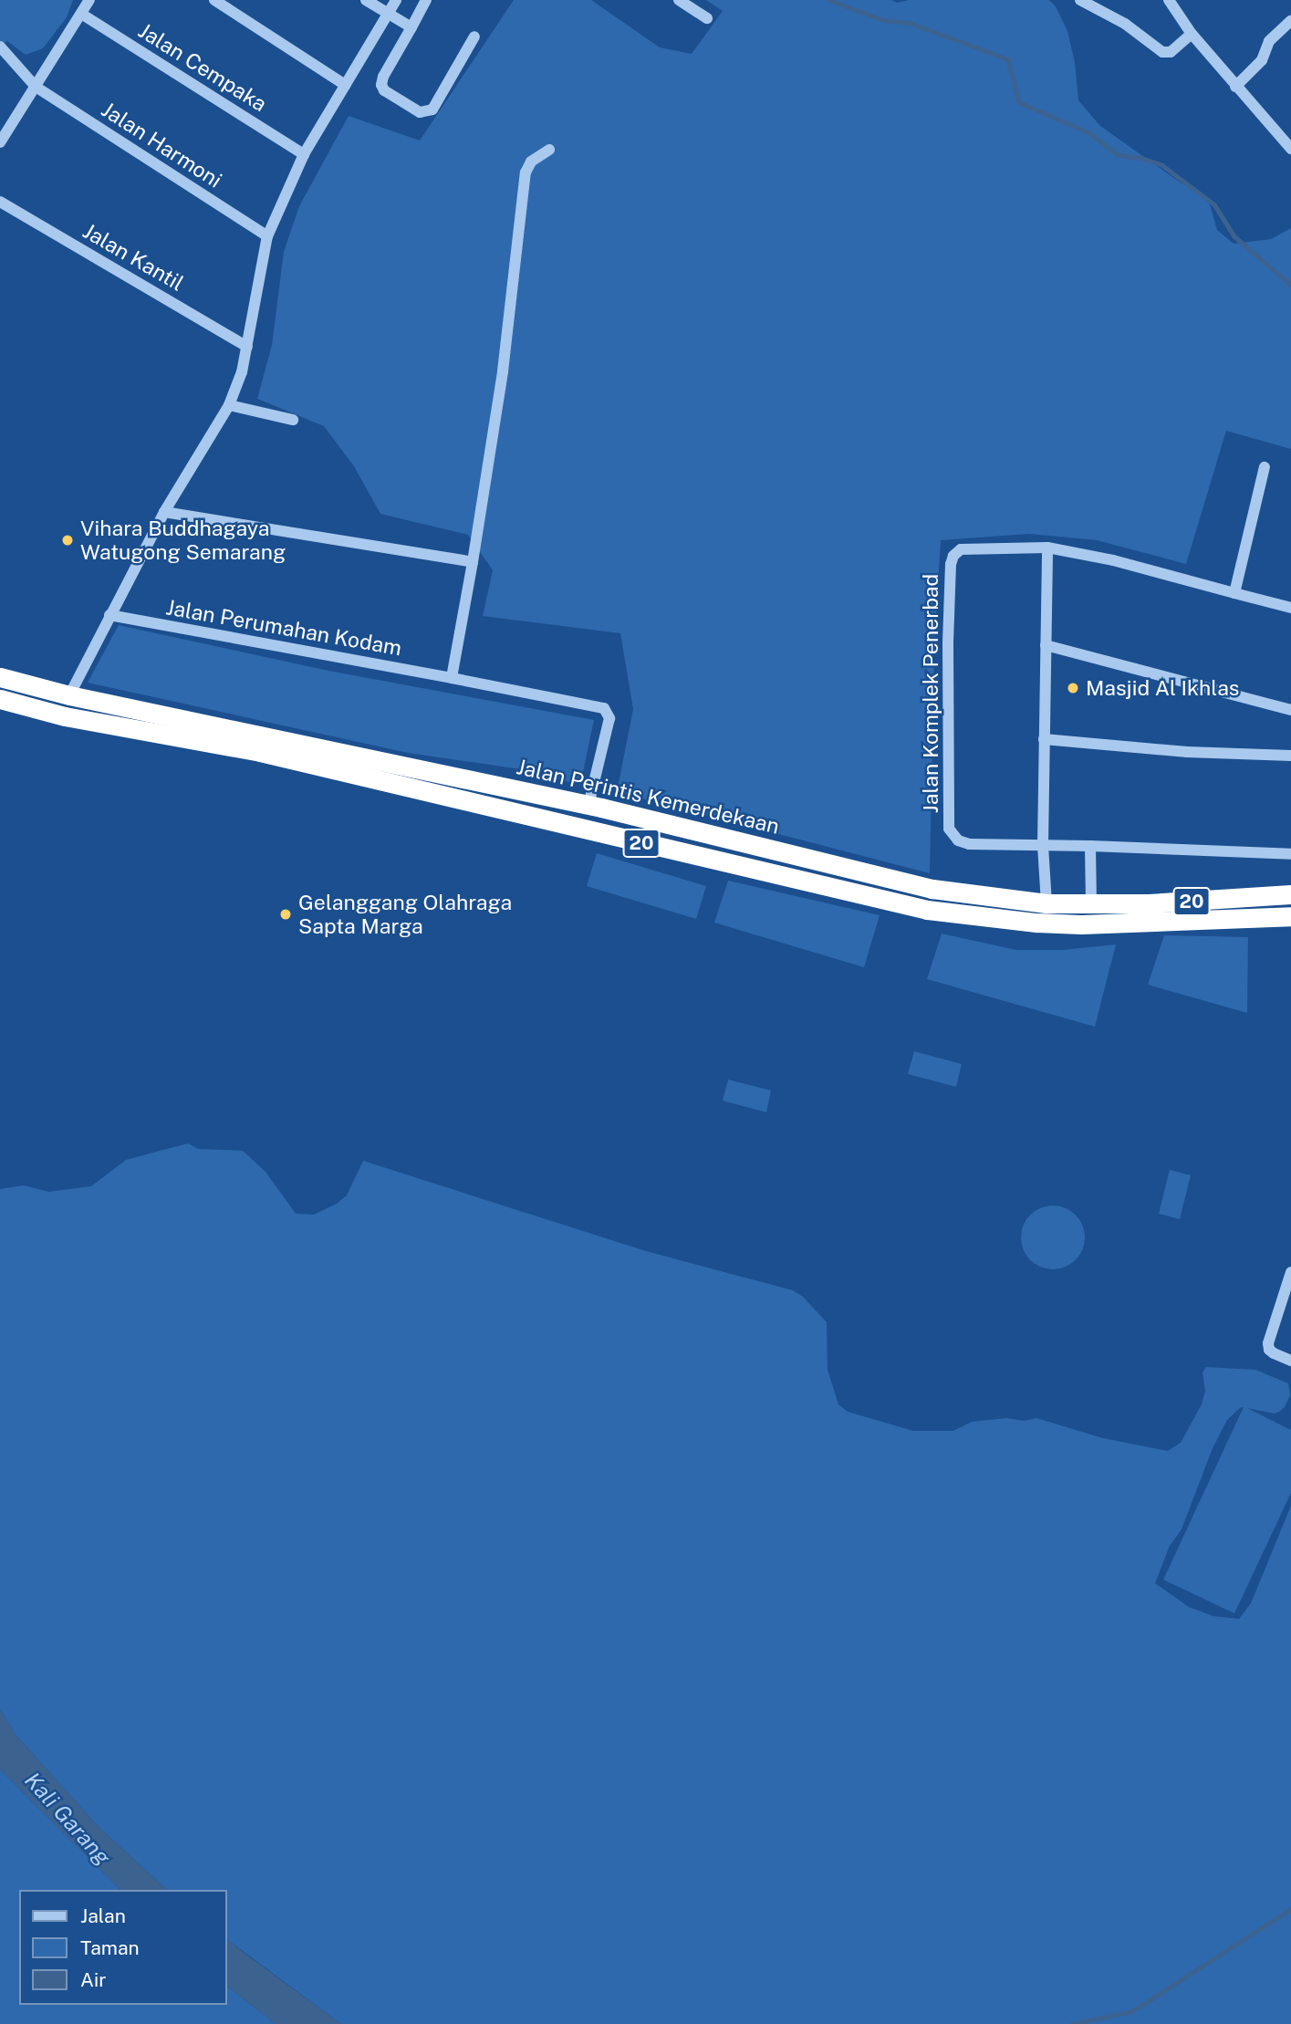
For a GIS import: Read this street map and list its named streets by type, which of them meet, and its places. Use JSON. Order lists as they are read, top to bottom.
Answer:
{
  "streets": {
    "highway": ["Jalan Perintis Kemerdekaan", "20"],
    "street": [
      "Jalan Cempaka",
      "Jalan Harmoni",
      "Jalan Kantil",
      "Jalan Perumahan Kodam",
      "Jalan Komplek Penerbad"
    ]
  },
  "crossings": [
    ["Jalan Perumahan Kodam", "Jalan Perintis Kemerdekaan"]
  ],
  "water": ["Kali Garang"],
  "places": ["Vihara Buddhagaya Watugong Semarang", "Masjid Al Ikhlas", "Gelanggang Olahraga Sapta Marga"],
  "legend": ["Jalan", "Taman", "Air"]
}
